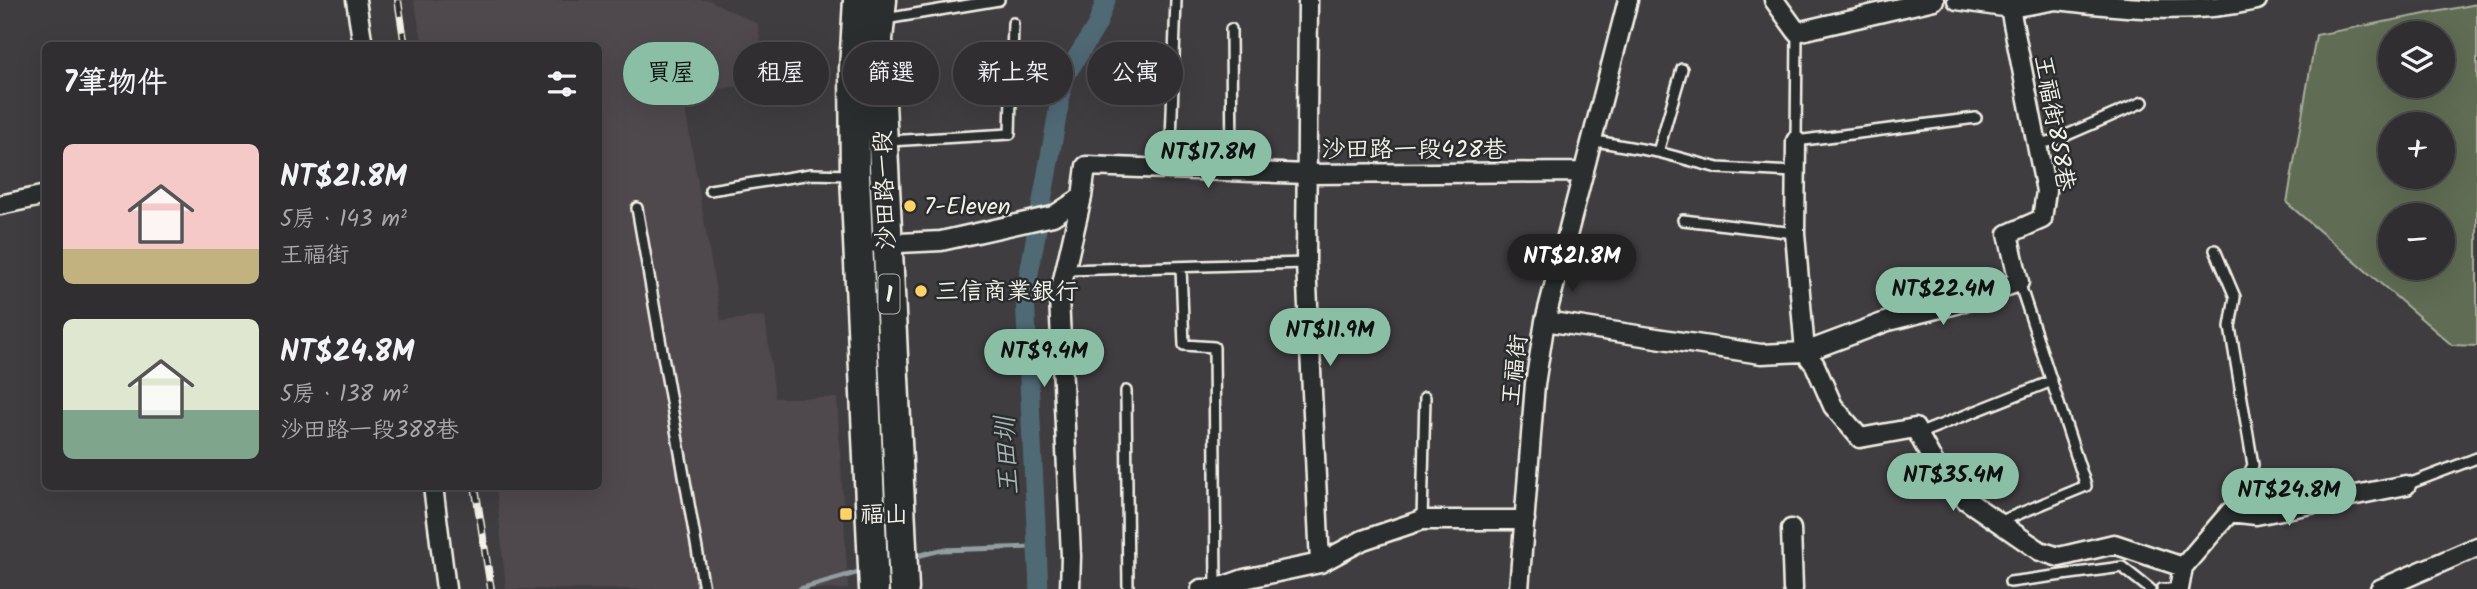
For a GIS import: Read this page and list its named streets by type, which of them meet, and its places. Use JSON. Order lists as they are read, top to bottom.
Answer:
{
  "streets": {
    "main road": ["沙田路一段", "1"],
    "street": ["王福街858巷", "沙田路一段428巷", "王福街"]
  },
  "crossings": [
    ["沙田路一段428巷", "王福街"]
  ],
  "water": ["王田圳"],
  "places": {
    "other": ["7-Eleven", "三信商業銀行"],
    "transit": ["福山"]
  },
  "page": {
    "map_buttons": ["+", "−"],
    "chip": [
      "買屋",
      "租屋",
      "篩選",
      "新上架",
      "公寓"
    ],
    "heading": "7筆物件",
    "list": [
      {
        "name": "NT$21.8M",
        "note": "5房 · 143 m² · 王福街"
      },
      {
        "name": "NT$24.8M",
        "note": "5房 · 138 m² · 沙田路一段388巷"
      }
    ],
    "price": [
      "NT$17.8M",
      "NT$21.8M",
      "NT$22.4M",
      "NT$11.9M",
      "NT$9.4M",
      "NT$35.4M",
      "NT$24.8M"
    ]
  }
}
